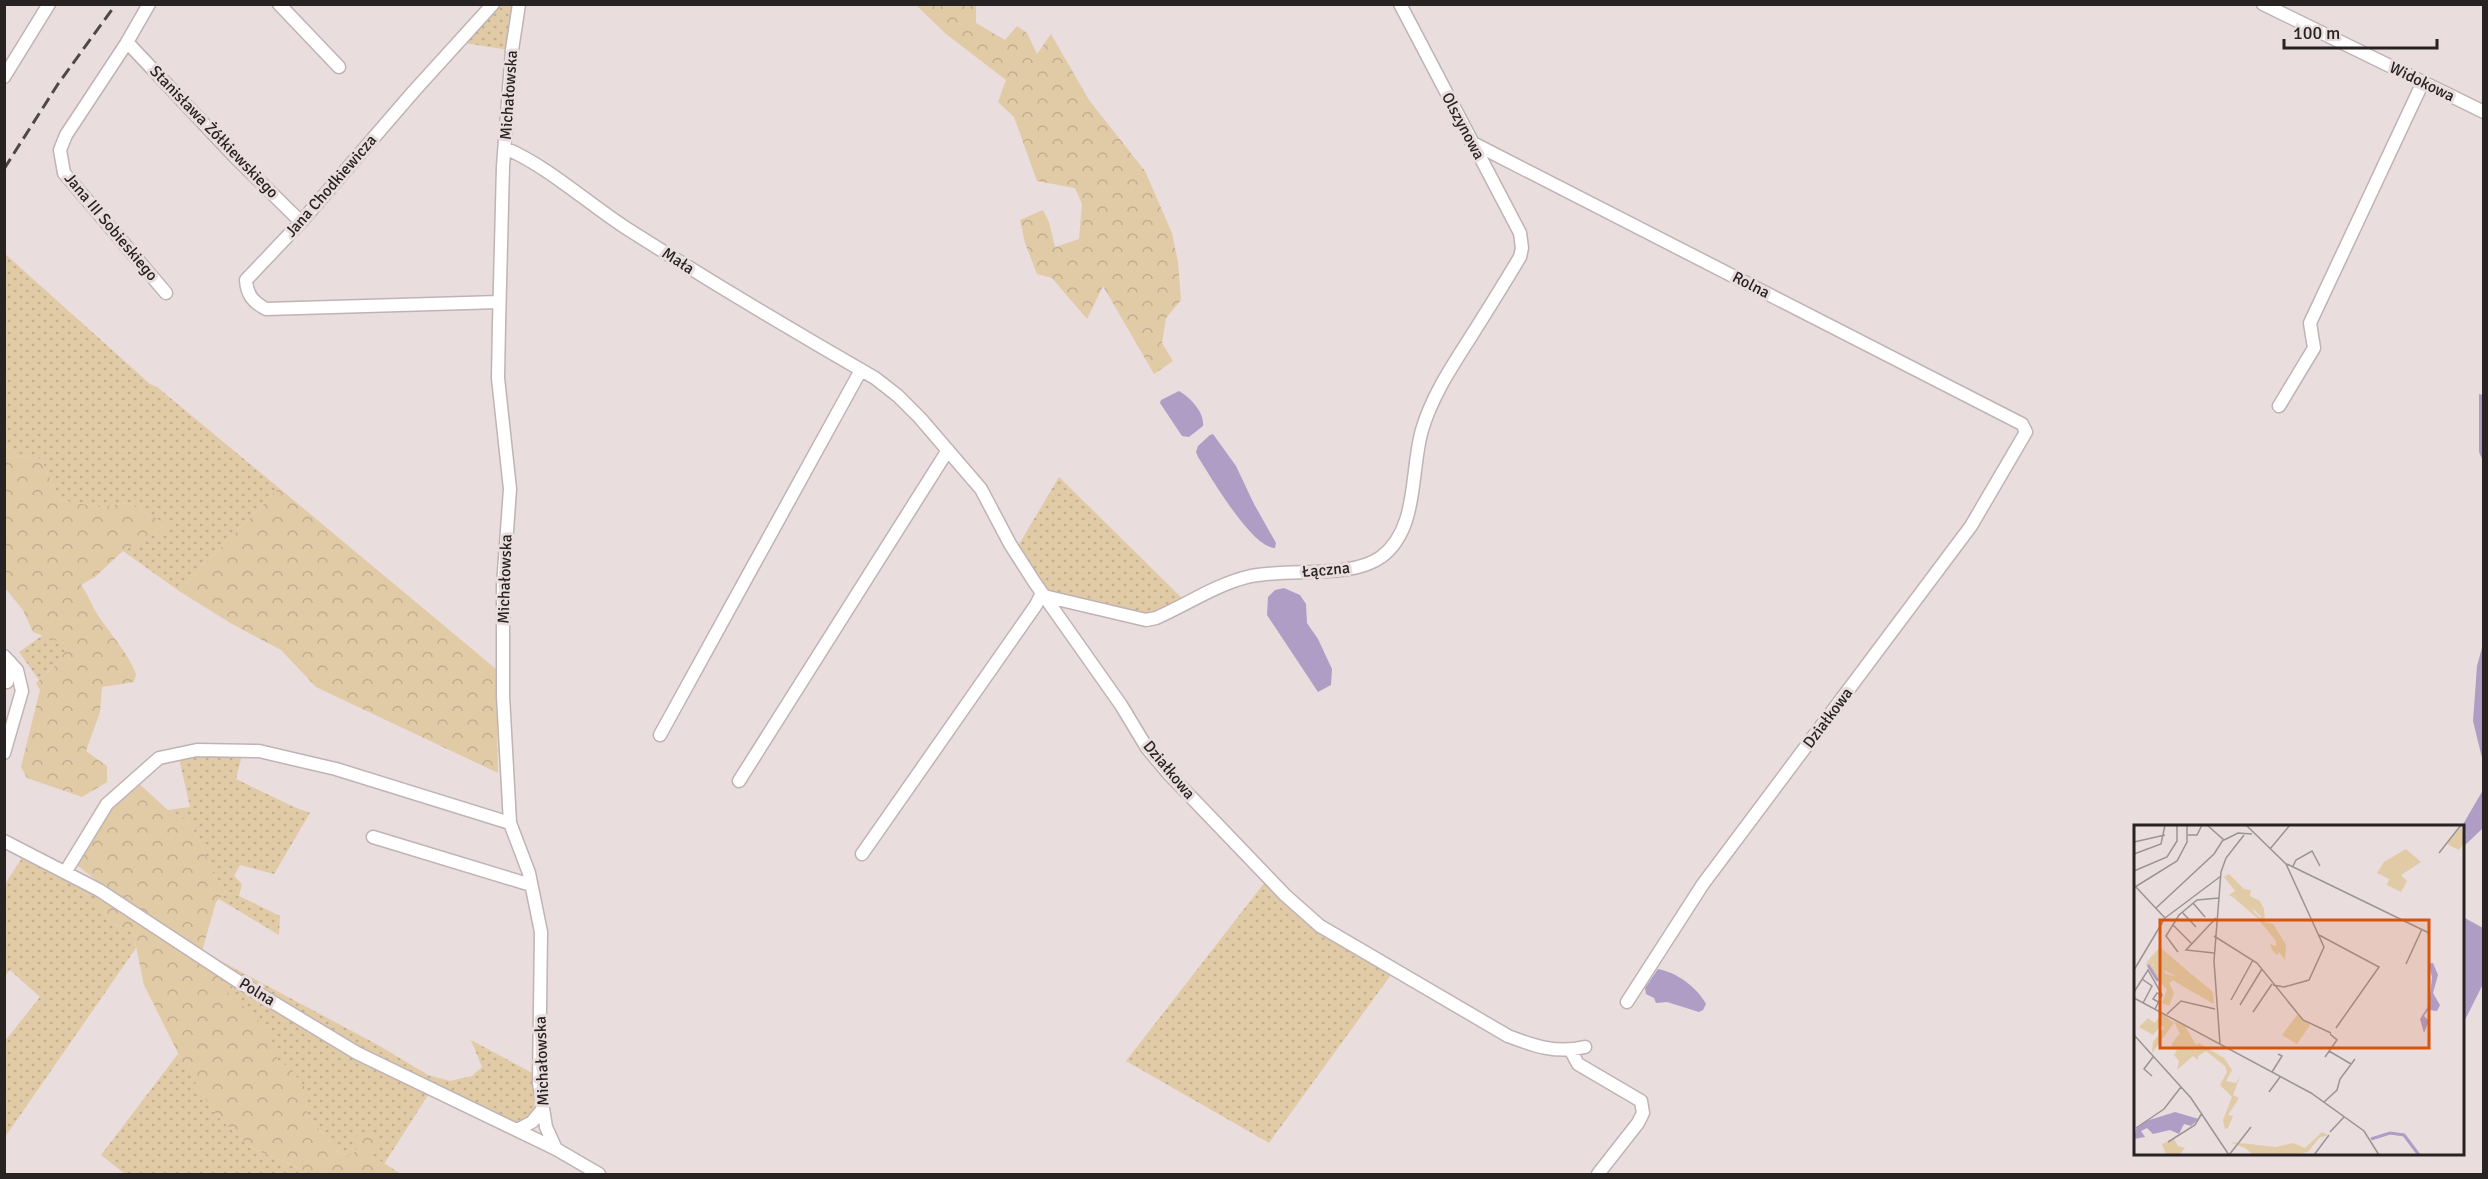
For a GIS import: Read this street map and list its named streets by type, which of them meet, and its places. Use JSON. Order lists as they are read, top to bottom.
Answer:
{
  "streets": {
    "street": [
      "Widokowa",
      "Michałowska",
      "Olszynowa",
      "Stanisława Żółkiewskiego",
      "Jana Chodkiewicza",
      "Jana III Sobieskiego",
      "Mała",
      "Rolna",
      "Łączna",
      "Działkowa",
      "Polna"
    ]
  },
  "crossings": [
    ["Michałowska", "Jana Chodkiewicza"],
    ["Michałowska", "Mała"],
    ["Michałowska", "Polna"],
    ["Olszynowa", "Rolna"],
    ["Olszynowa", "Łączna"],
    ["Stanisława Żółkiewskiego", "Jana Chodkiewicza"],
    ["Stanisława Żółkiewskiego", "Jana III Sobieskiego"],
    ["Mała", "Działkowa"],
    ["Rolna", "Działkowa"],
    ["Łączna", "Działkowa"]
  ],
  "scale_bar": "100 m"
}
